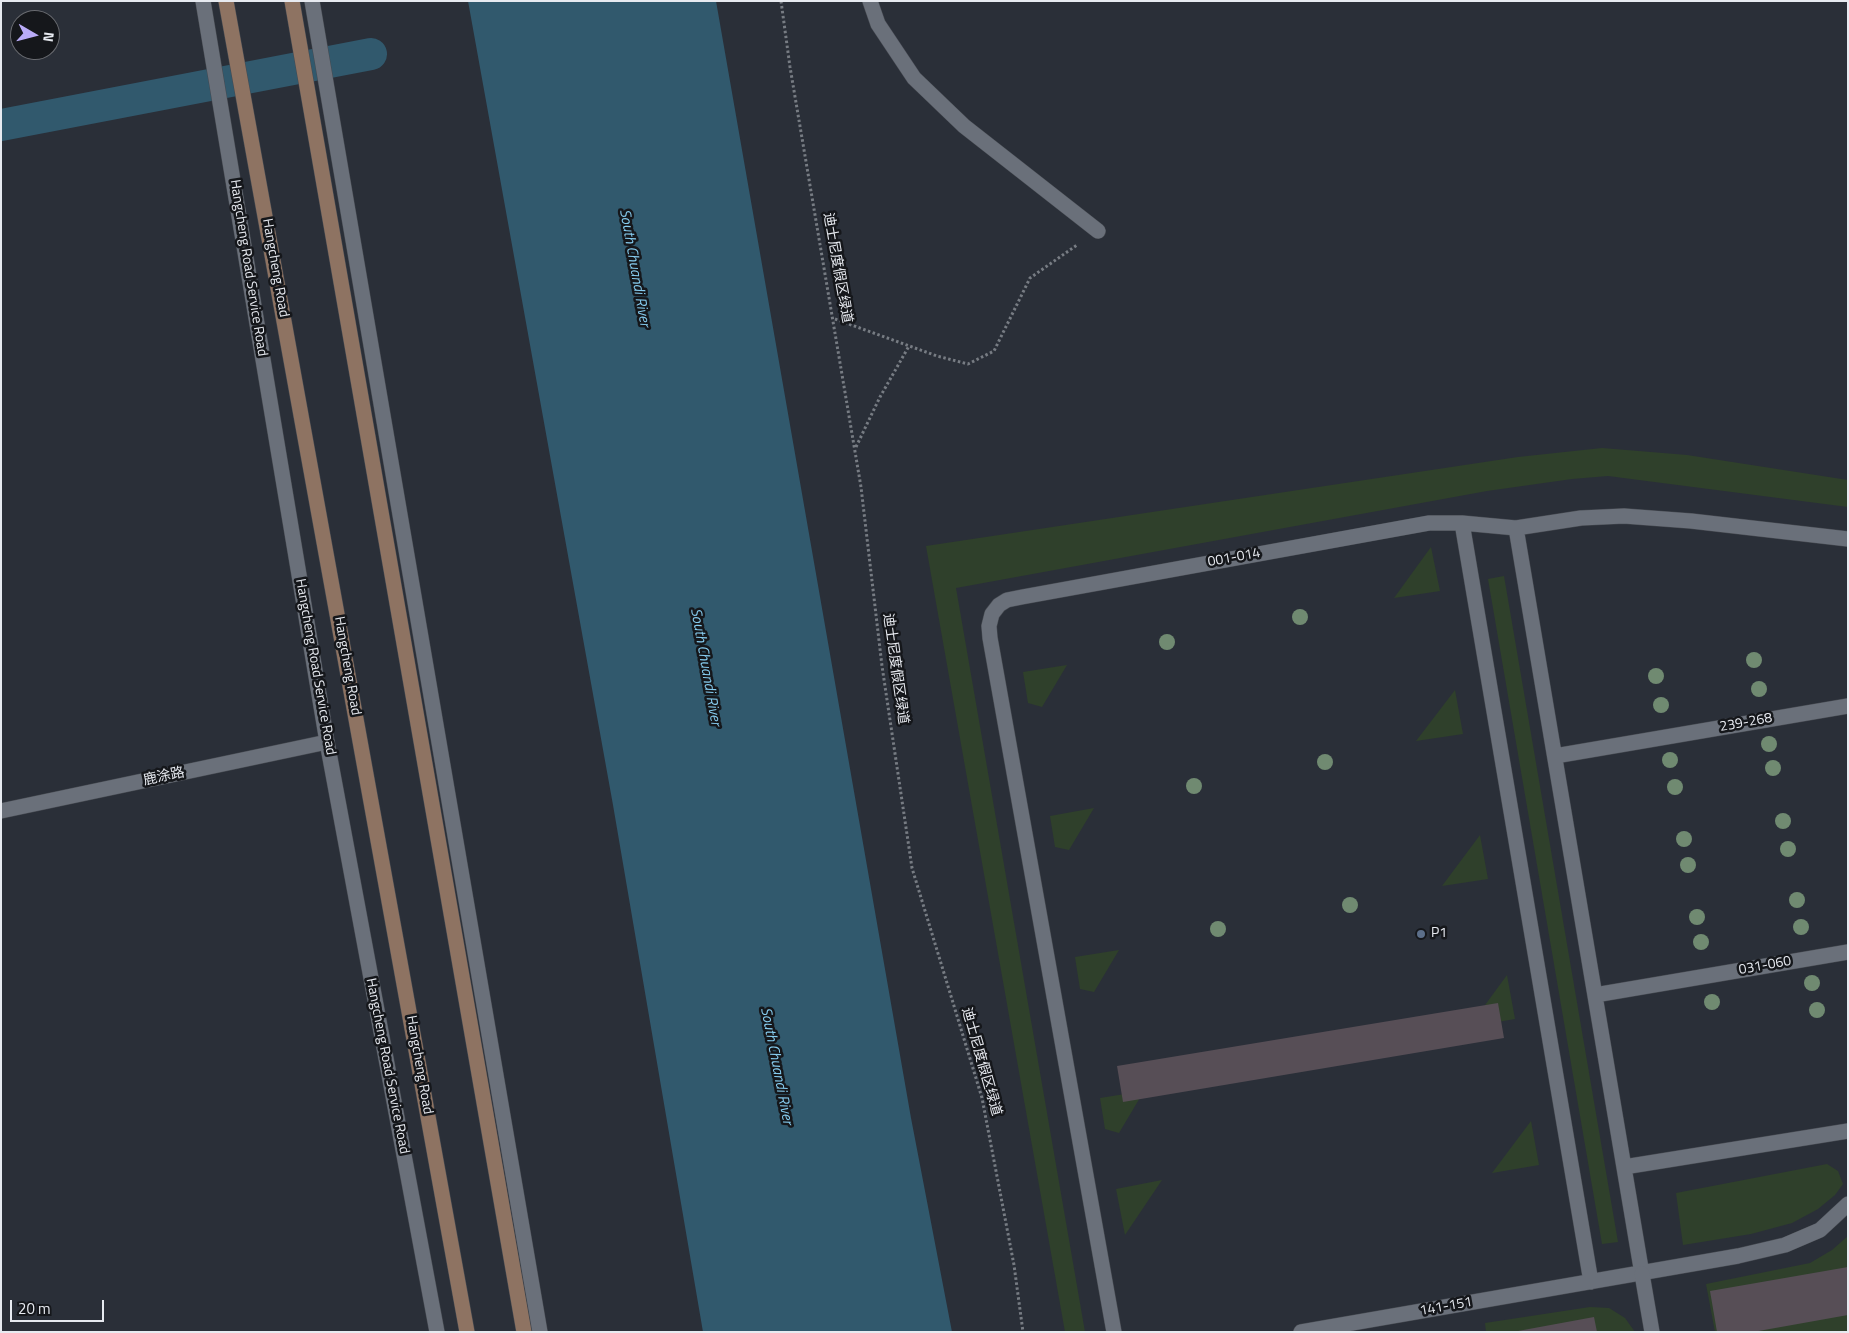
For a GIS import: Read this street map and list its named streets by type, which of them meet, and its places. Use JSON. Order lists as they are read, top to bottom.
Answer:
{
  "streets": {
    "main road": ["Hangcheng Road"],
    "street": [
      "Hangcheng Road Service Road",
      "001-014",
      "239-268",
      "鹿涂路",
      "031-060",
      "141-151"
    ],
    "path": ["迪士尼度假区绿道"]
  },
  "crossings": [
    ["Hangcheng Road Service Road", "鹿涂路"]
  ],
  "water": ["South Chuandi River"],
  "places": ["P1"],
  "scale_bar": "20 m",
  "north": "right"
}
